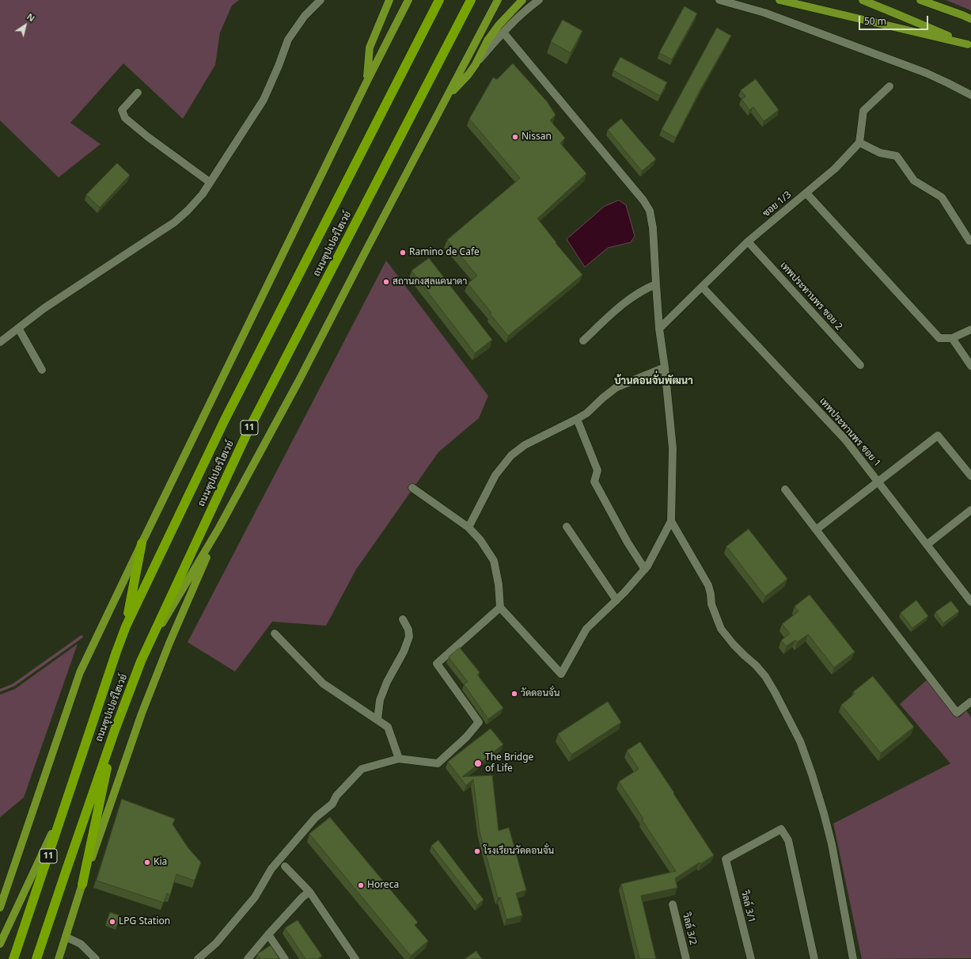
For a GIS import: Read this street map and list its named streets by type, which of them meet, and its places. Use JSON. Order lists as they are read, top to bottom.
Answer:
{
  "streets": {
    "highway": ["ถนนซุปเปอร์ไฮเวย์", "11"],
    "street": [
      "ซอย 1/3",
      "เทพประทานพร ซอย 2",
      "เทพประทานพร ซอย 1",
      "วิลล์ 3/1",
      "วิลล์ 3/2"
    ]
  },
  "crossings": [
    ["ซอย 1/3", "เทพประทานพร ซอย 2"],
    ["ซอย 1/3", "เทพประทานพร ซอย 1"]
  ],
  "districts": ["บ้านดอนจั่นพัฒนา"],
  "places": [
    "Nissan",
    "Ramino de Cafe",
    "สถานกงสุลแคนาดา",
    "วัดดอนจั่น",
    "The Bridge of Life",
    "โรงเรียนวัดดอนจั่น",
    "Kia",
    "Horeca",
    "LPG Station"
  ],
  "scale_bar": "50 m",
  "north": "top right"
}
